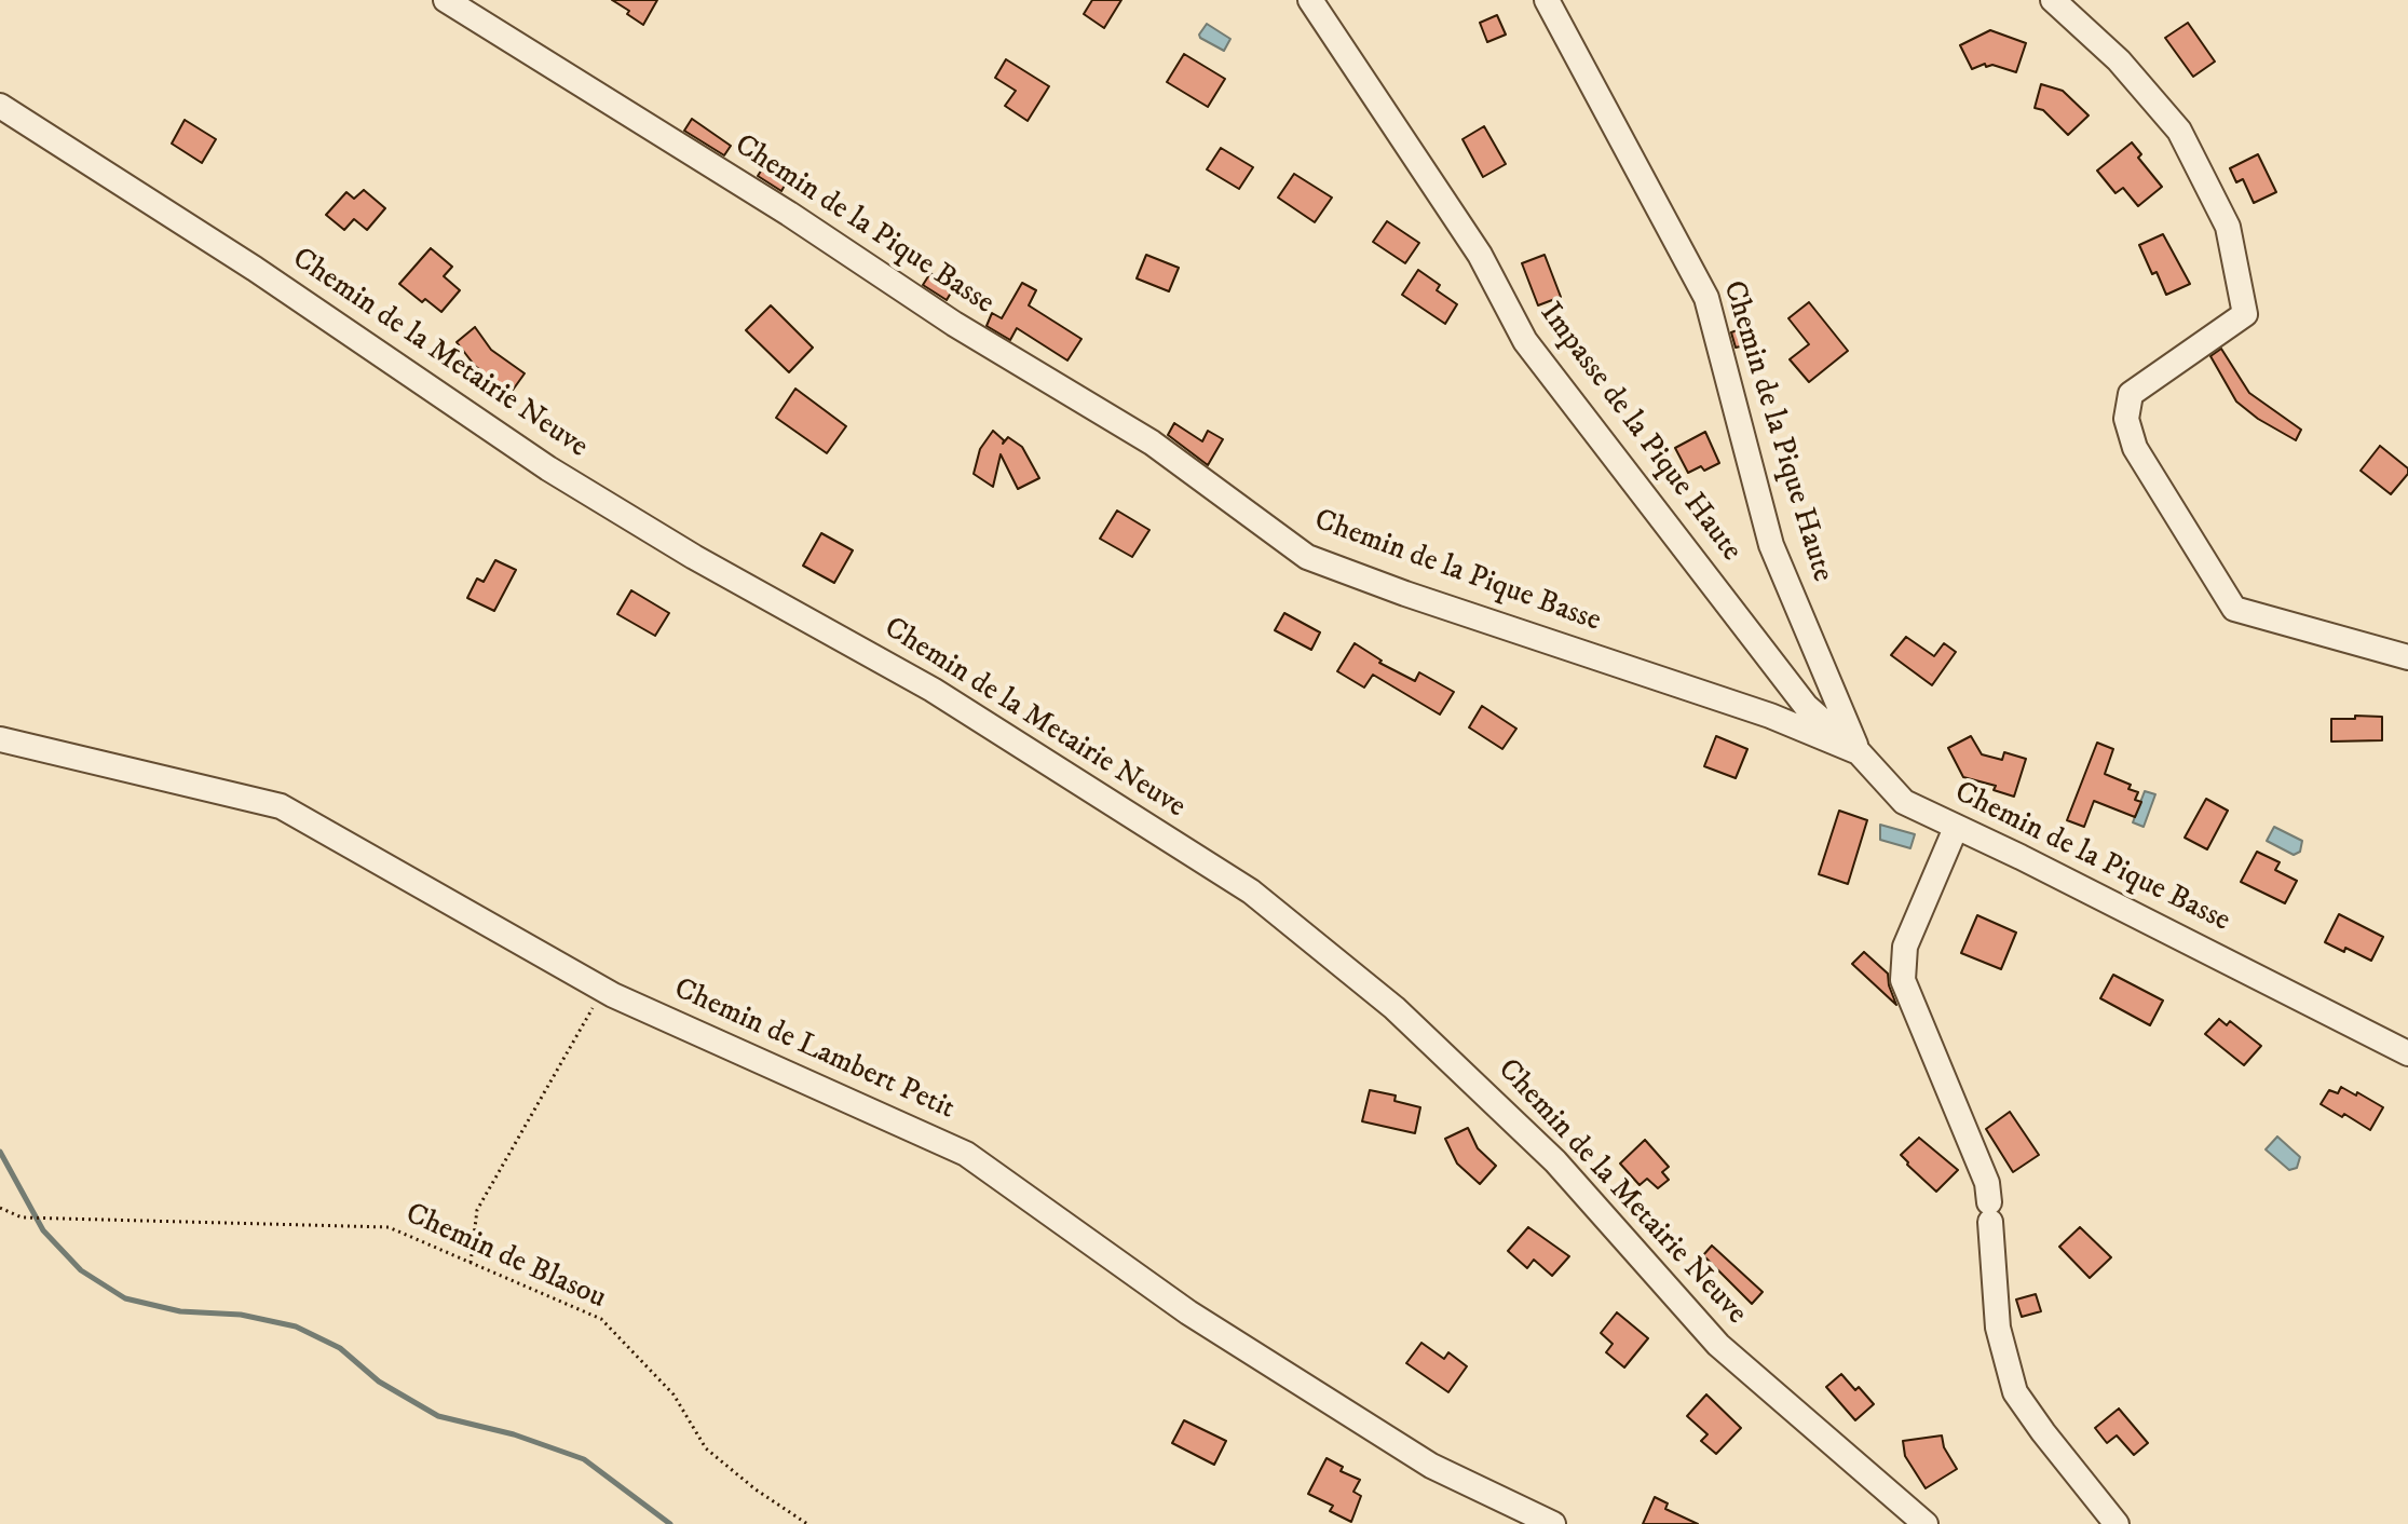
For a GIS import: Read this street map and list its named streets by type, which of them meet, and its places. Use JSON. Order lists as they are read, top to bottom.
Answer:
{
  "streets": {
    "street": [
      "Chemin de la Pique Basse",
      "Chemin de la Metairie Neuve",
      "Chemin de la Pique Haute",
      "Impasse de la Pique Haute",
      "Chemin de Lambert Petit"
    ],
    "path": ["Chemin de Blasou"]
  },
  "crossings": [
    ["Chemin de la Pique Basse", "Chemin de la Pique Haute"],
    ["Chemin de la Pique Basse", "Impasse de la Pique Haute"],
    ["Chemin de la Pique Haute", "Impasse de la Pique Haute"]
  ]
}
